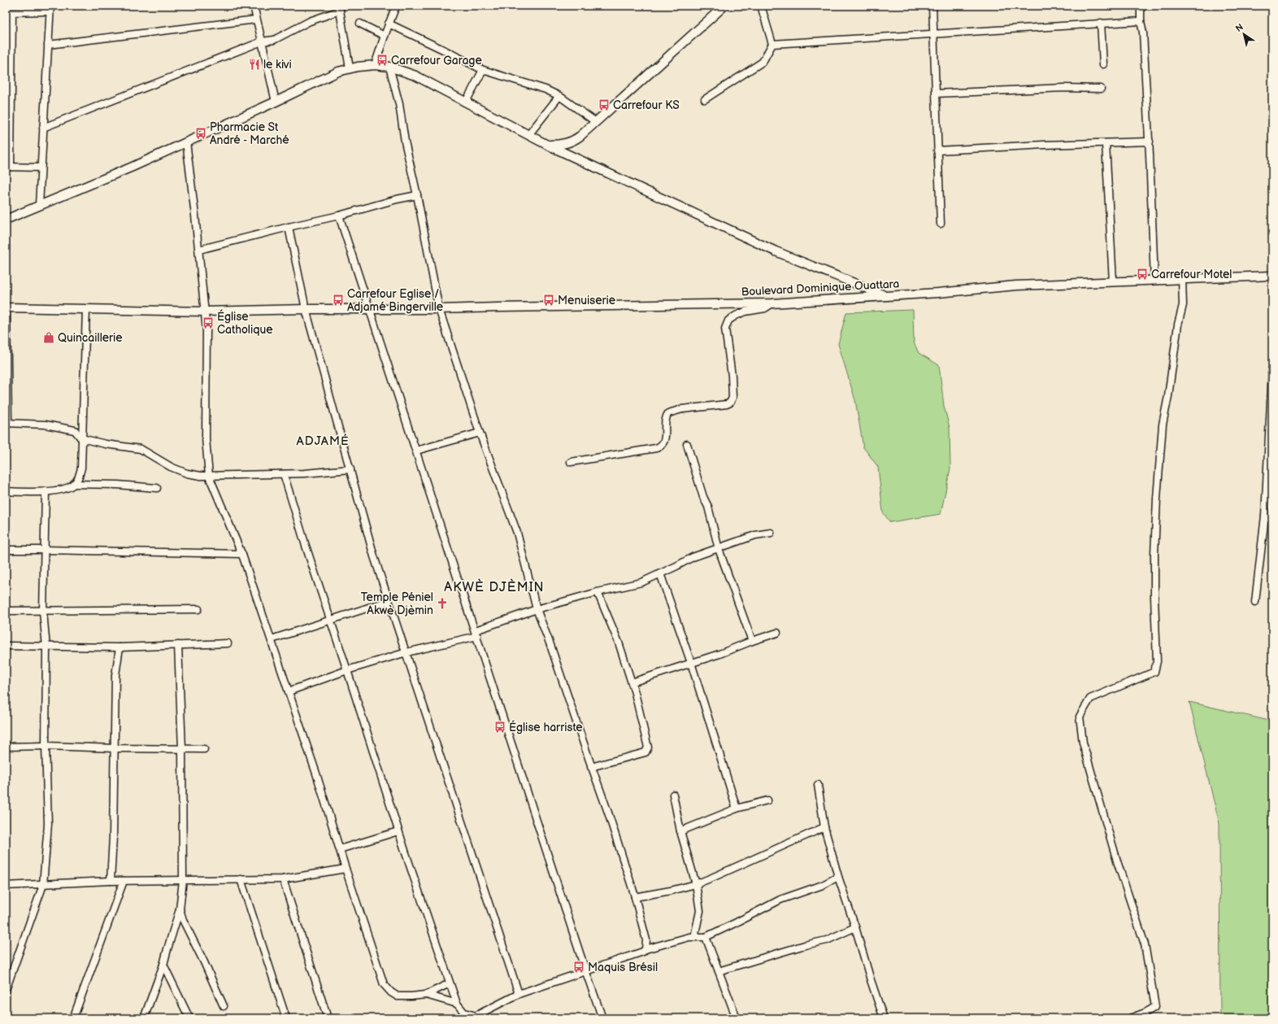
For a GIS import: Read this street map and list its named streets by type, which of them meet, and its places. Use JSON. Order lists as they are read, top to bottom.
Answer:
{
  "streets": {
    "street": ["Boulevard Dominique Ouattara"]
  },
  "districts": ["ADJAMÉ", "AKWÈ DJÈMIN"],
  "places": {
    "bus stop": [
      "Carrefour Garage",
      "Carrefour KS",
      "Pharmacie St André - Marché",
      "Carrefour Motel",
      "Carrefour Eglise / Adjamé Bingerville",
      "Menuiserie",
      "Église Catholique",
      "Église harriste",
      "Maquis Brésil"
    ],
    "restaurant": ["le kivi"],
    "shop": ["Quincaillerie"],
    "church": ["Temple Péniel Akwè Djèmin"]
  },
  "north": "top left"
}
